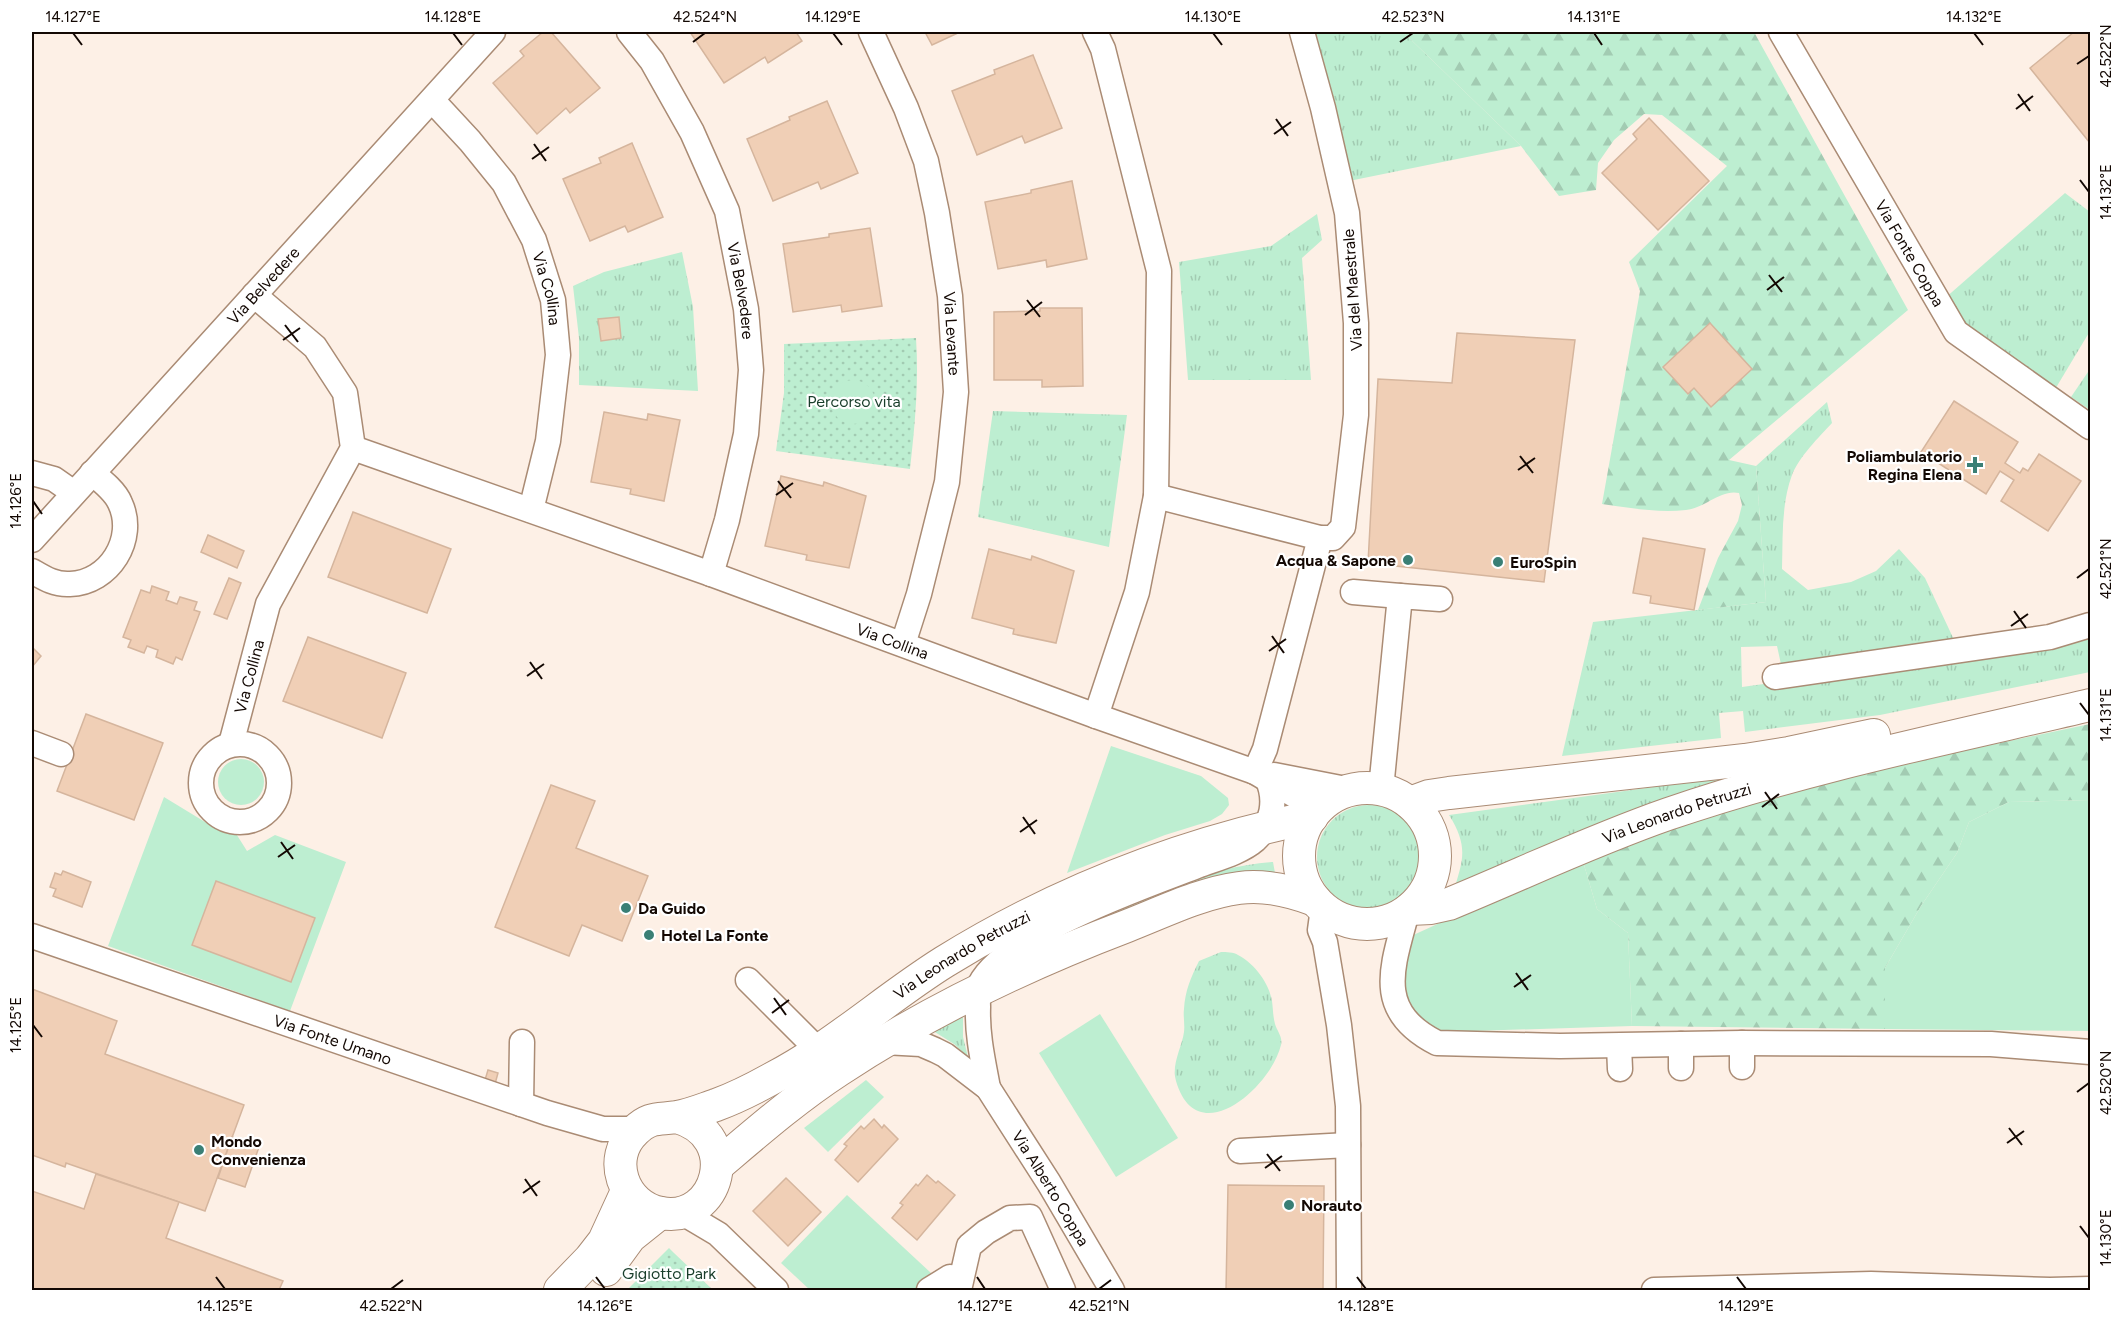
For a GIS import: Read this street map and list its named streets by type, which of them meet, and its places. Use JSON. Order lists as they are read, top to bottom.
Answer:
{
  "streets": {
    "main road": ["Via Leonardo Petruzzi"],
    "street": [
      "Via Fonte Coppa",
      "Via Belvedere",
      "Via Collina",
      "Via del Maestrale",
      "Via Levante",
      "Via Fonte Umano",
      "Via Alberto Coppa"
    ]
  },
  "crossings": [
    ["Via Belvedere", "Via Collina"],
    ["Via Collina", "Via Levante"],
    ["Via Collina", "Via Leonardo Petruzzi"],
    ["Via Leonardo Petruzzi", "Via Fonte Umano"],
    ["Via Leonardo Petruzzi", "Via Alberto Coppa"]
  ],
  "parks": ["Percorso vita", "Gigiotto Park"],
  "places": {
    "health": ["Poliambulatorio Regina Elena"],
    "other": [
      "Acqua & Sapone",
      "EuroSpin",
      "Da Guido",
      "Hotel La Fonte",
      "Mondo Convenienza",
      "Norauto"
    ]
  },
  "coordinates": [
    "14.127°E",
    "14.128°E",
    "42.524°N",
    "14.129°E",
    "14.130°E",
    "42.523°N",
    "14.131°E",
    "14.132°E",
    "42.522°N",
    "14.126°E",
    "42.521°N",
    "14.125°E",
    "42.520°N"
  ]
}
